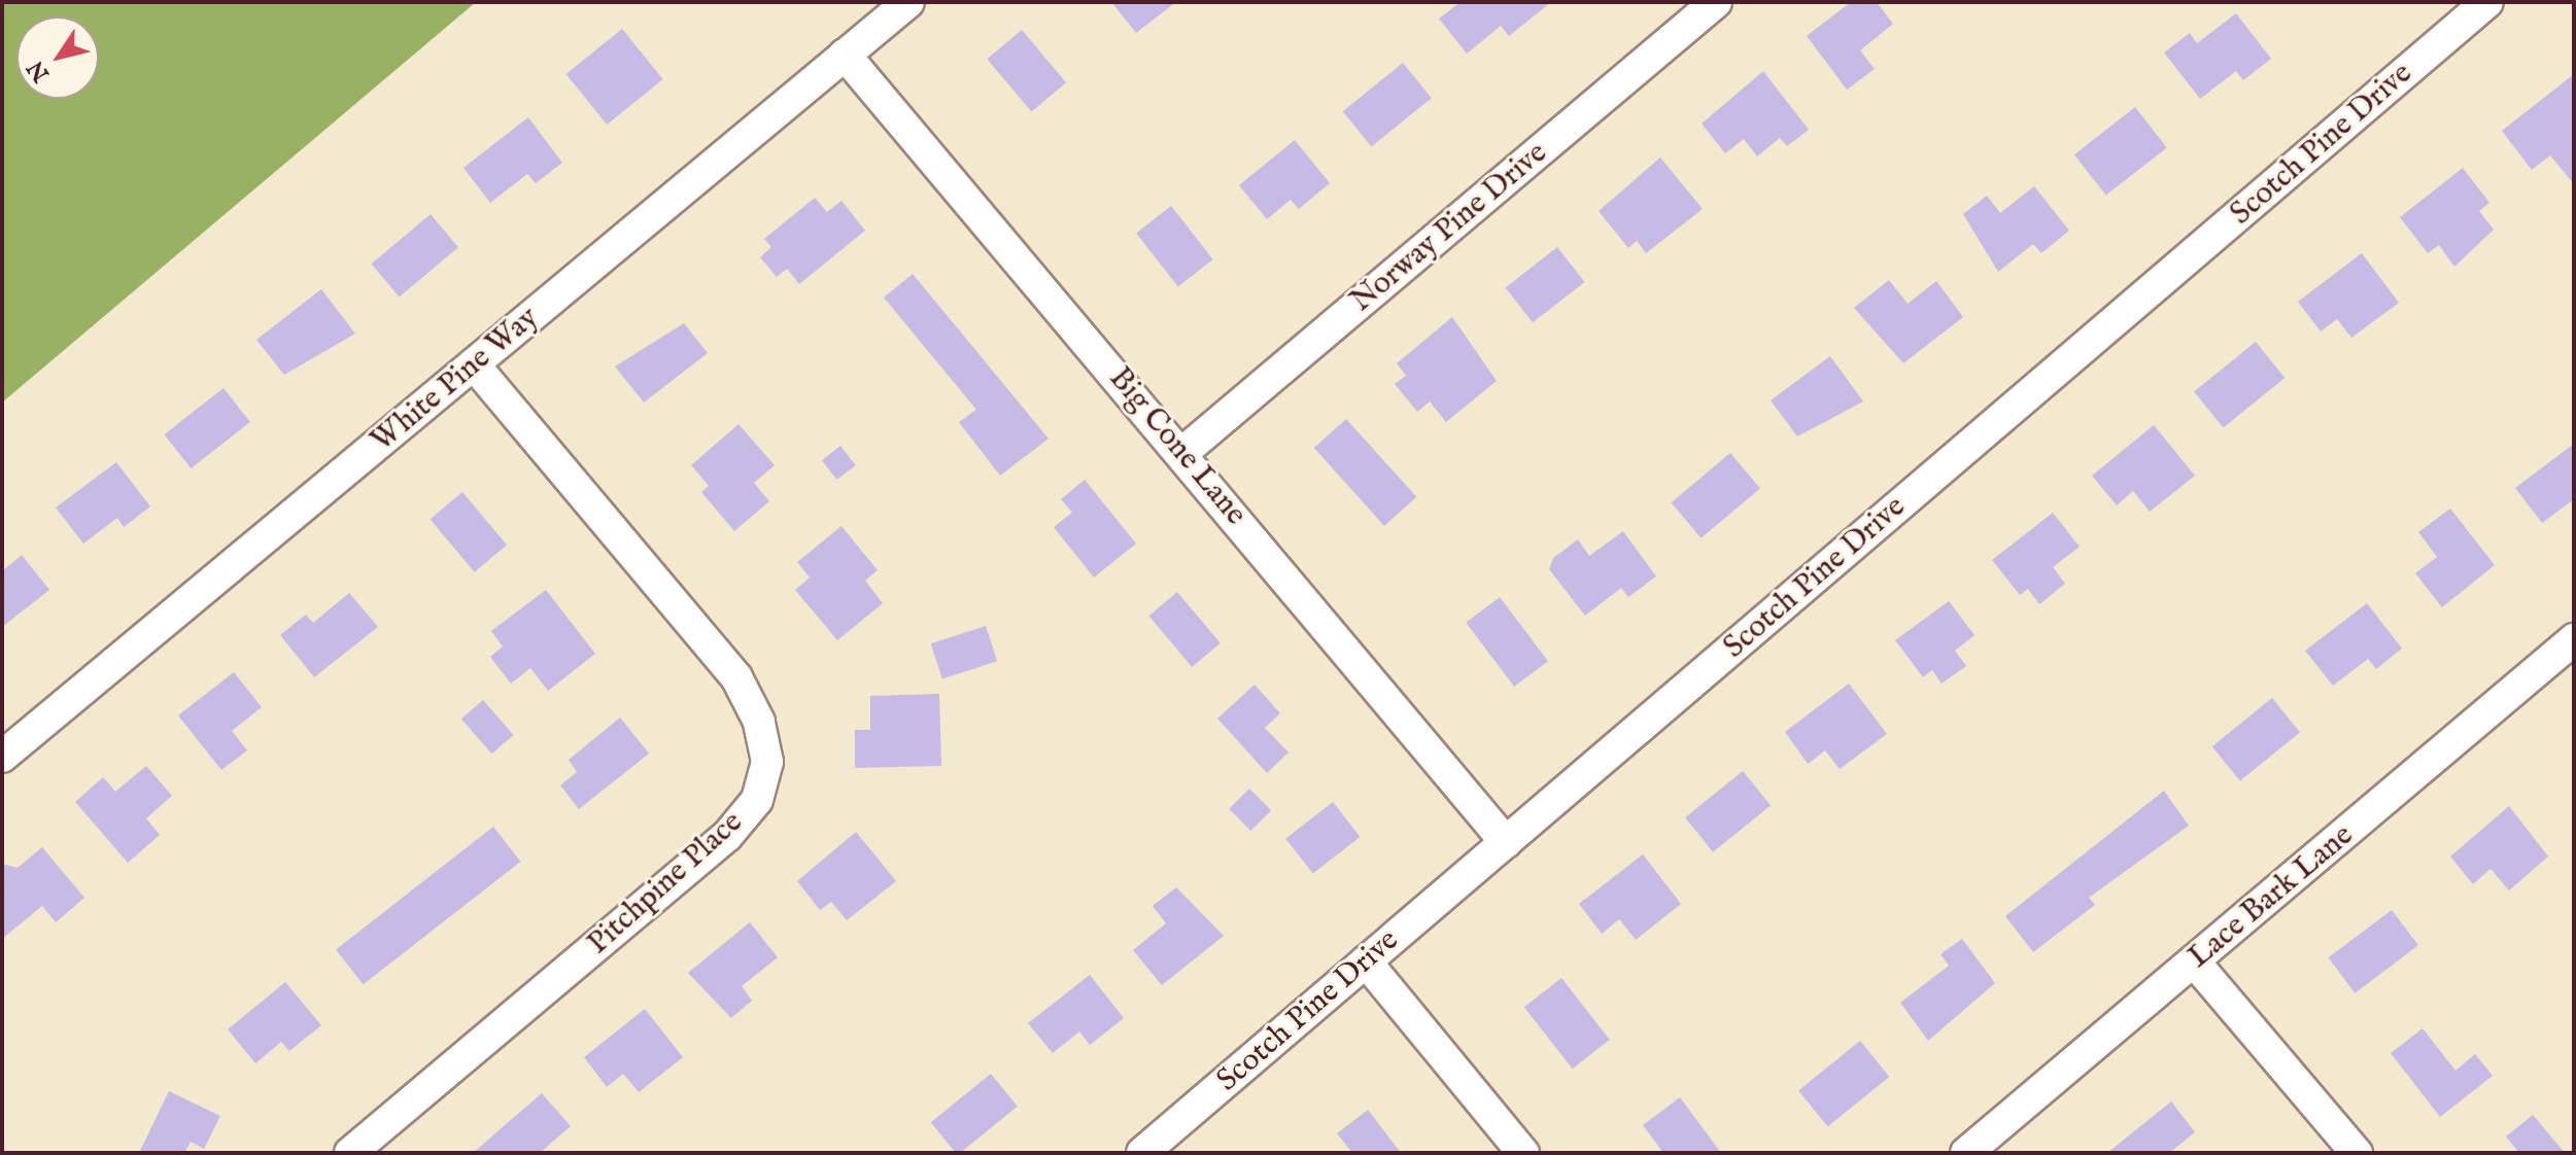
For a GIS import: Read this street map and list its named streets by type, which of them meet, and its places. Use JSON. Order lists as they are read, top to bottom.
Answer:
{
  "streets": {
    "street": [
      "Scotch Pine Drive",
      "Norway Pine Drive",
      "White Pine Way",
      "Big Cone Lane",
      "Pitchpine Place",
      "Lace Bark Lane"
    ]
  },
  "crossings": [
    ["Scotch Pine Drive", "Big Cone Lane"],
    ["Norway Pine Drive", "Big Cone Lane"],
    ["White Pine Way", "Big Cone Lane"],
    ["White Pine Way", "Pitchpine Place"]
  ],
  "north": "bottom left"
}
